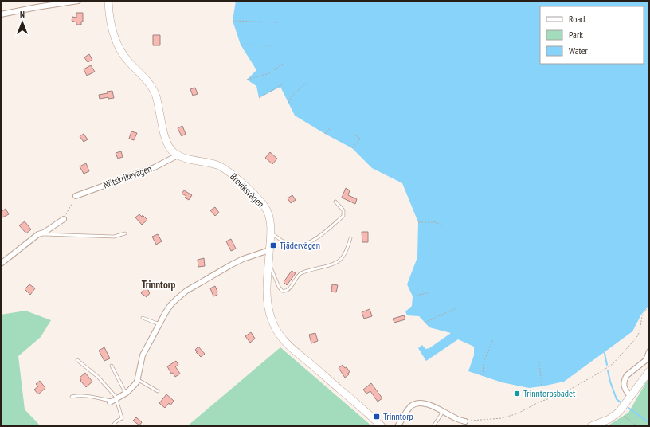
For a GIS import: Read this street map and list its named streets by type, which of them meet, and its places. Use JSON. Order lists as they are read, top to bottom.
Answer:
{
  "streets": {
    "main road": ["Breviksvägen"],
    "street": ["Nötskrikevägen"]
  },
  "crossings": [
    ["Nötskrikevägen", "Breviksvägen"]
  ],
  "districts": ["Trinntorp"],
  "places": {
    "transit": ["Tjädervägen", "Trinntorp"],
    "other": ["Trinntorpsbadet"]
  },
  "legend": ["Road", "Park", "Water"],
  "north": "top"
}
